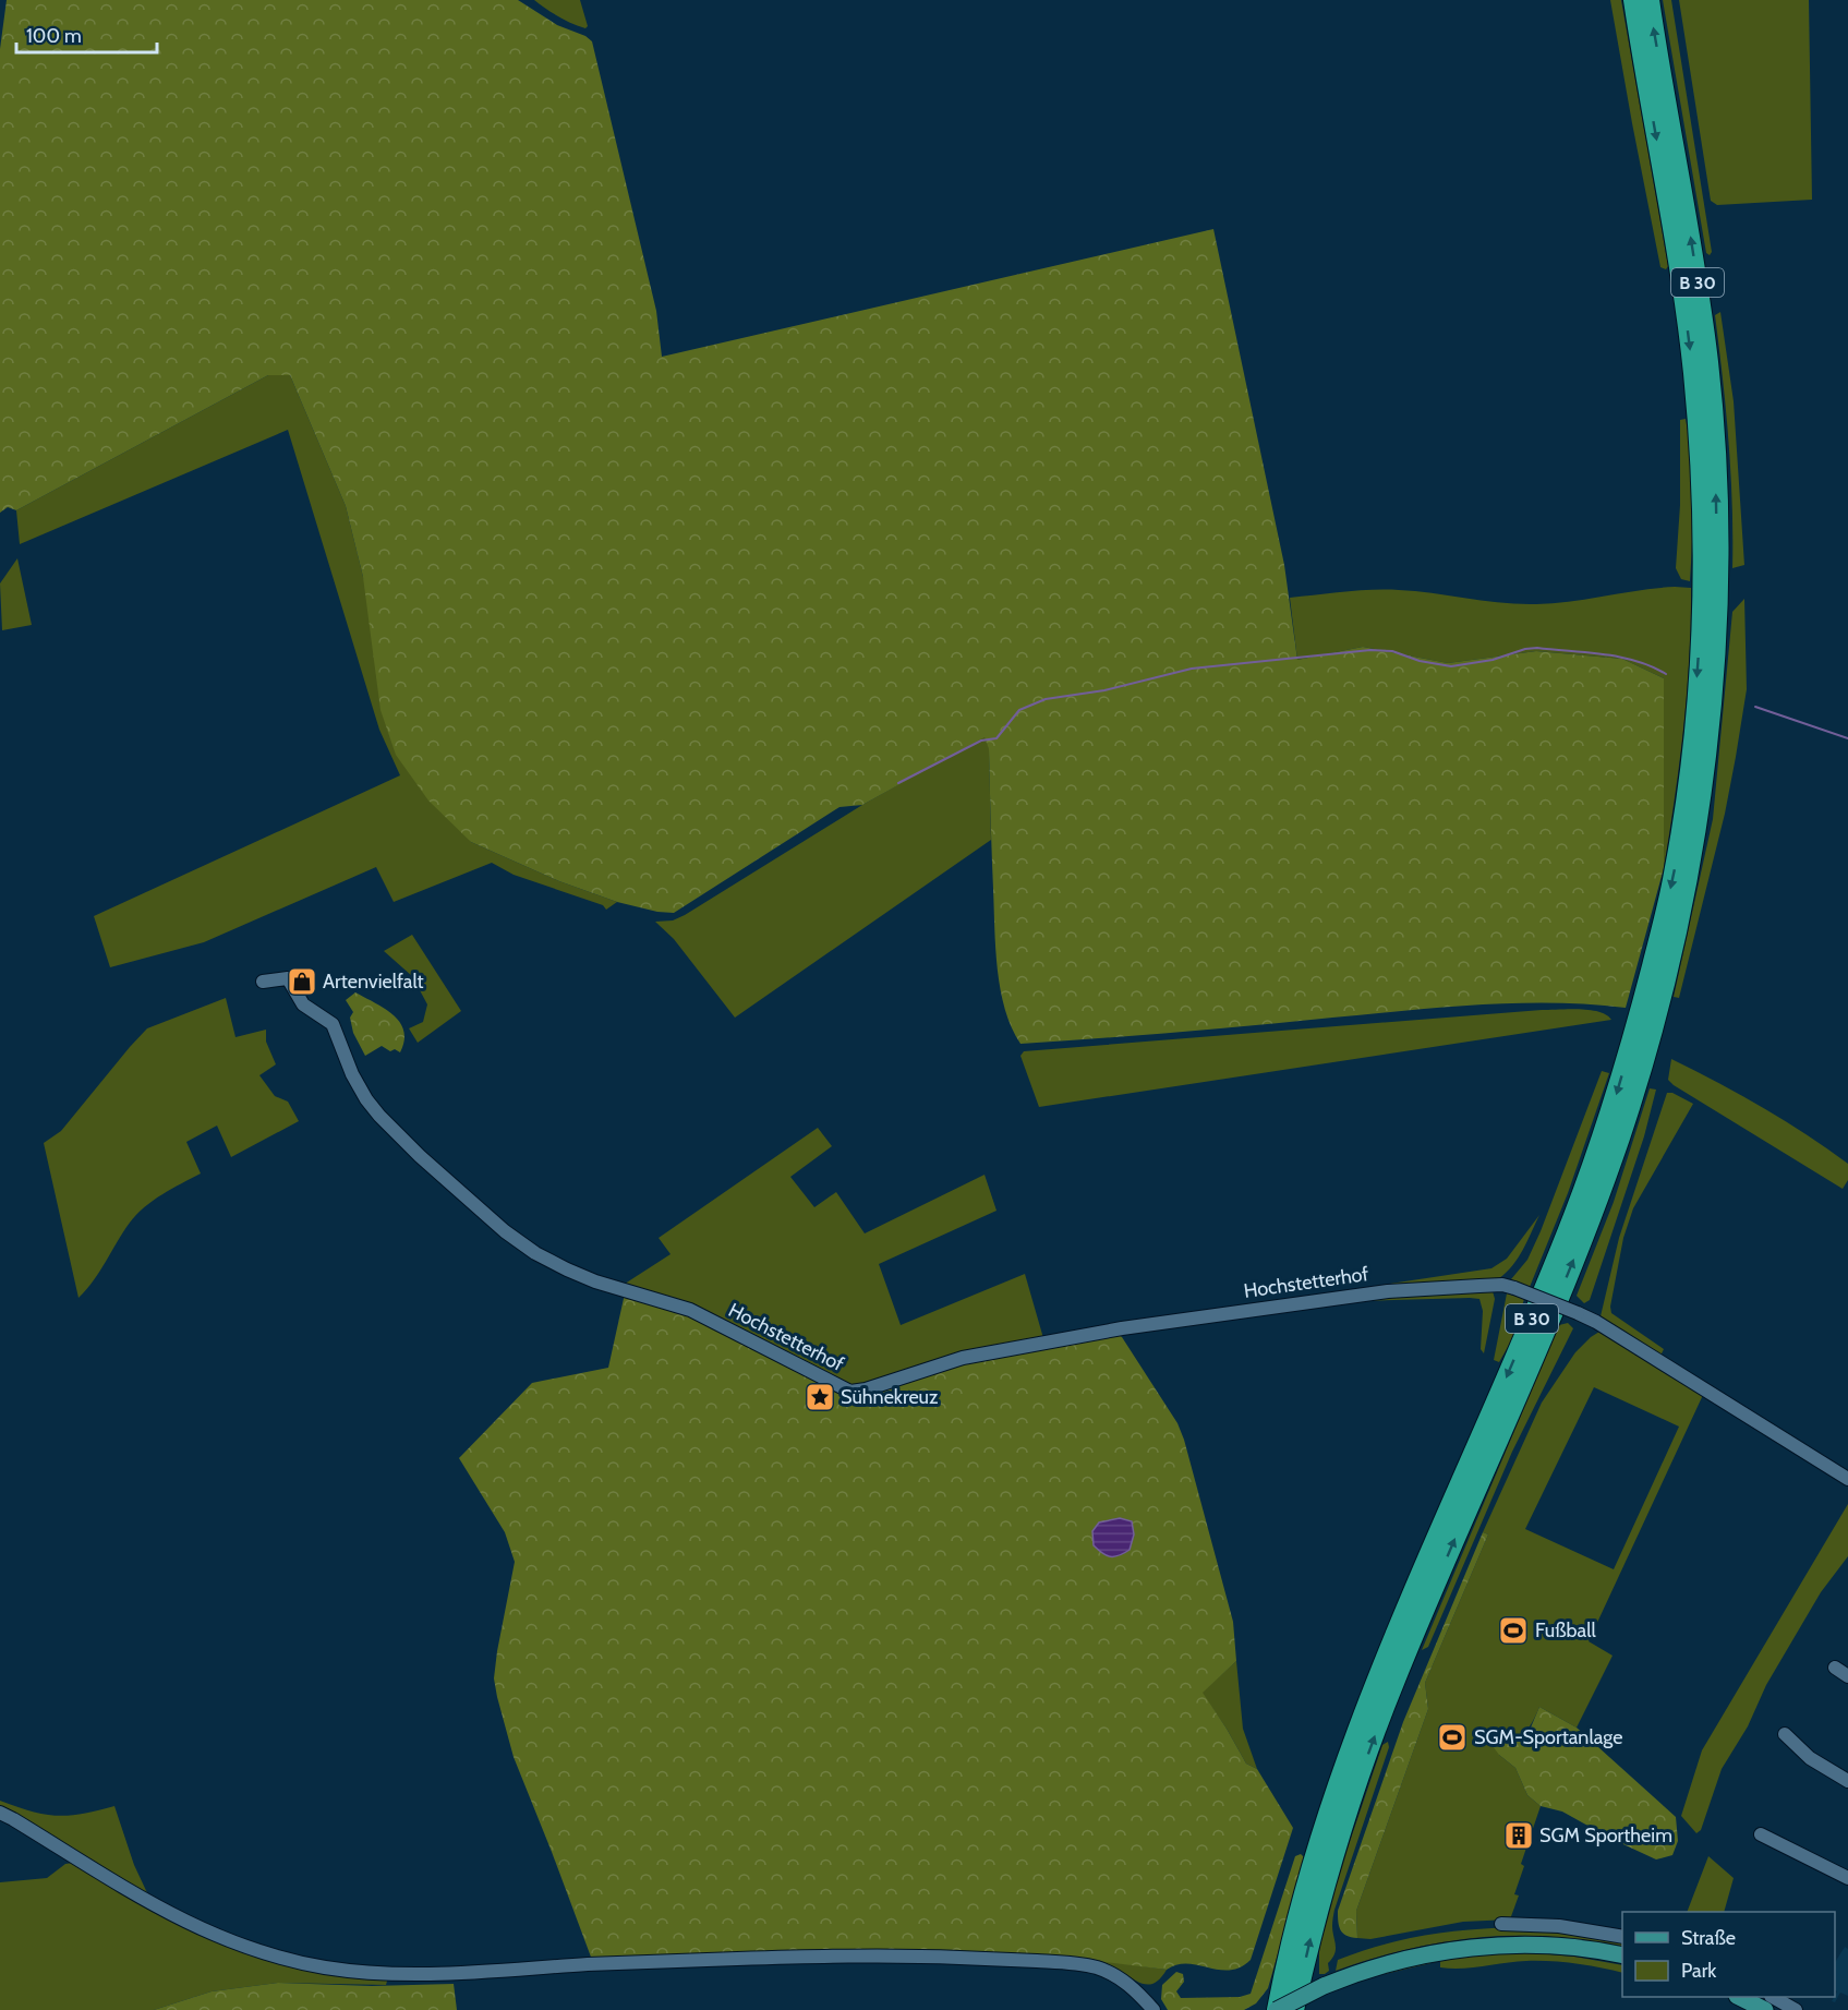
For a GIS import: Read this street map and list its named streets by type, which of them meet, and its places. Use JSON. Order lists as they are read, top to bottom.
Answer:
{
  "streets": {
    "highway": ["B 30"],
    "street": ["Hochstetterhof"]
  },
  "places": {
    "shop": ["Artenvielfalt"],
    "place": ["Sühnekreuz"],
    "sports": ["Fußball", "SGM-Sportanlage"],
    "building": ["SGM Sportheim"]
  },
  "legend": ["Straße", "Park"],
  "scale_bar": "100 m"
}
